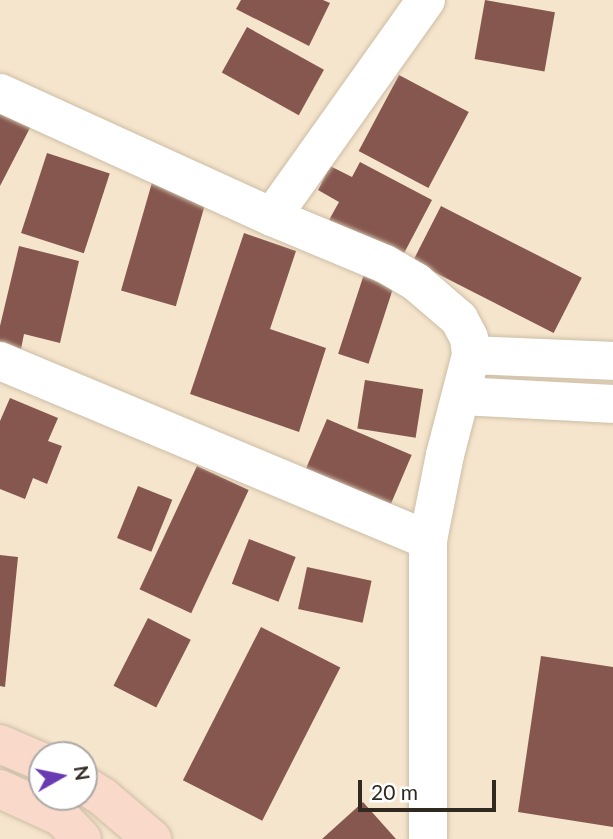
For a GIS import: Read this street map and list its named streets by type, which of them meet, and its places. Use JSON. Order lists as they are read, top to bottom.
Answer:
{
  "scale_bar": "20 m",
  "north": "right"
}
